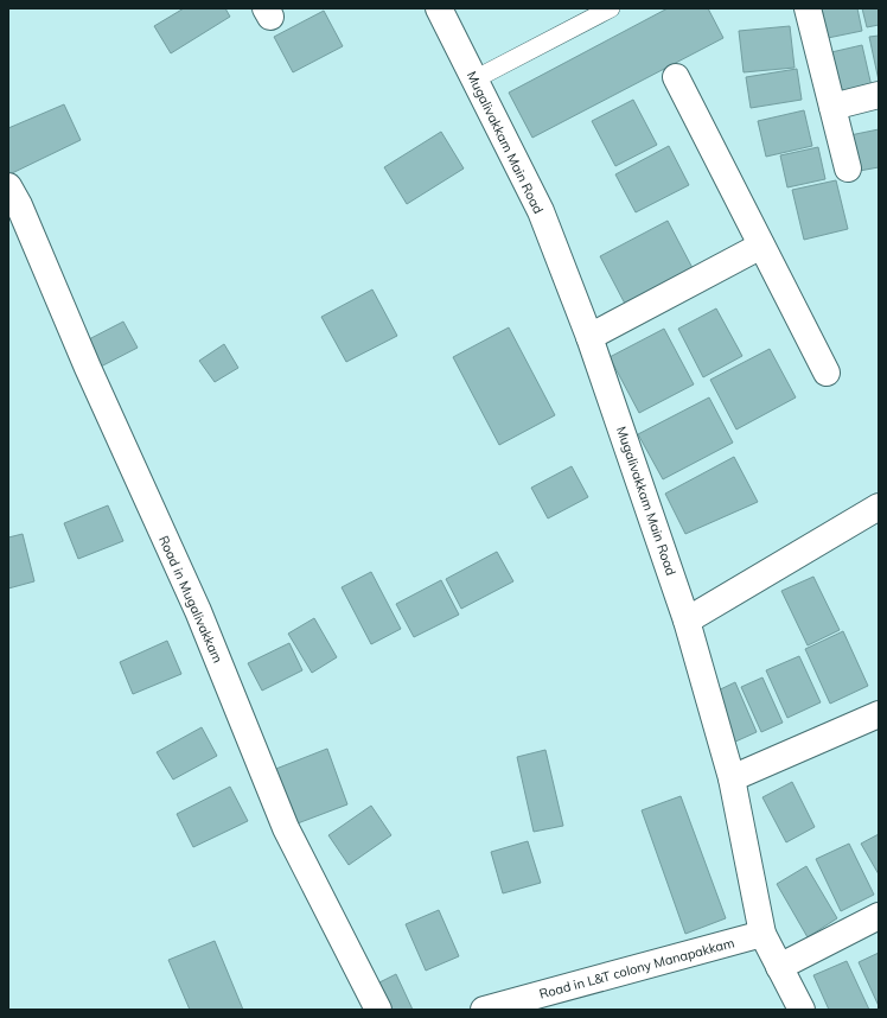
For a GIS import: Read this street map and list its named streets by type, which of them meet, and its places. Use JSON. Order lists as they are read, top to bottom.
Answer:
{
  "streets": {
    "street": ["Mugalivakkam Main Road", "Road in Mugalivakkam", "Road in L&T colony Manapakkam"]
  },
  "crossings": [
    ["Mugalivakkam Main Road", "Road in L&T colony Manapakkam"]
  ]
}
